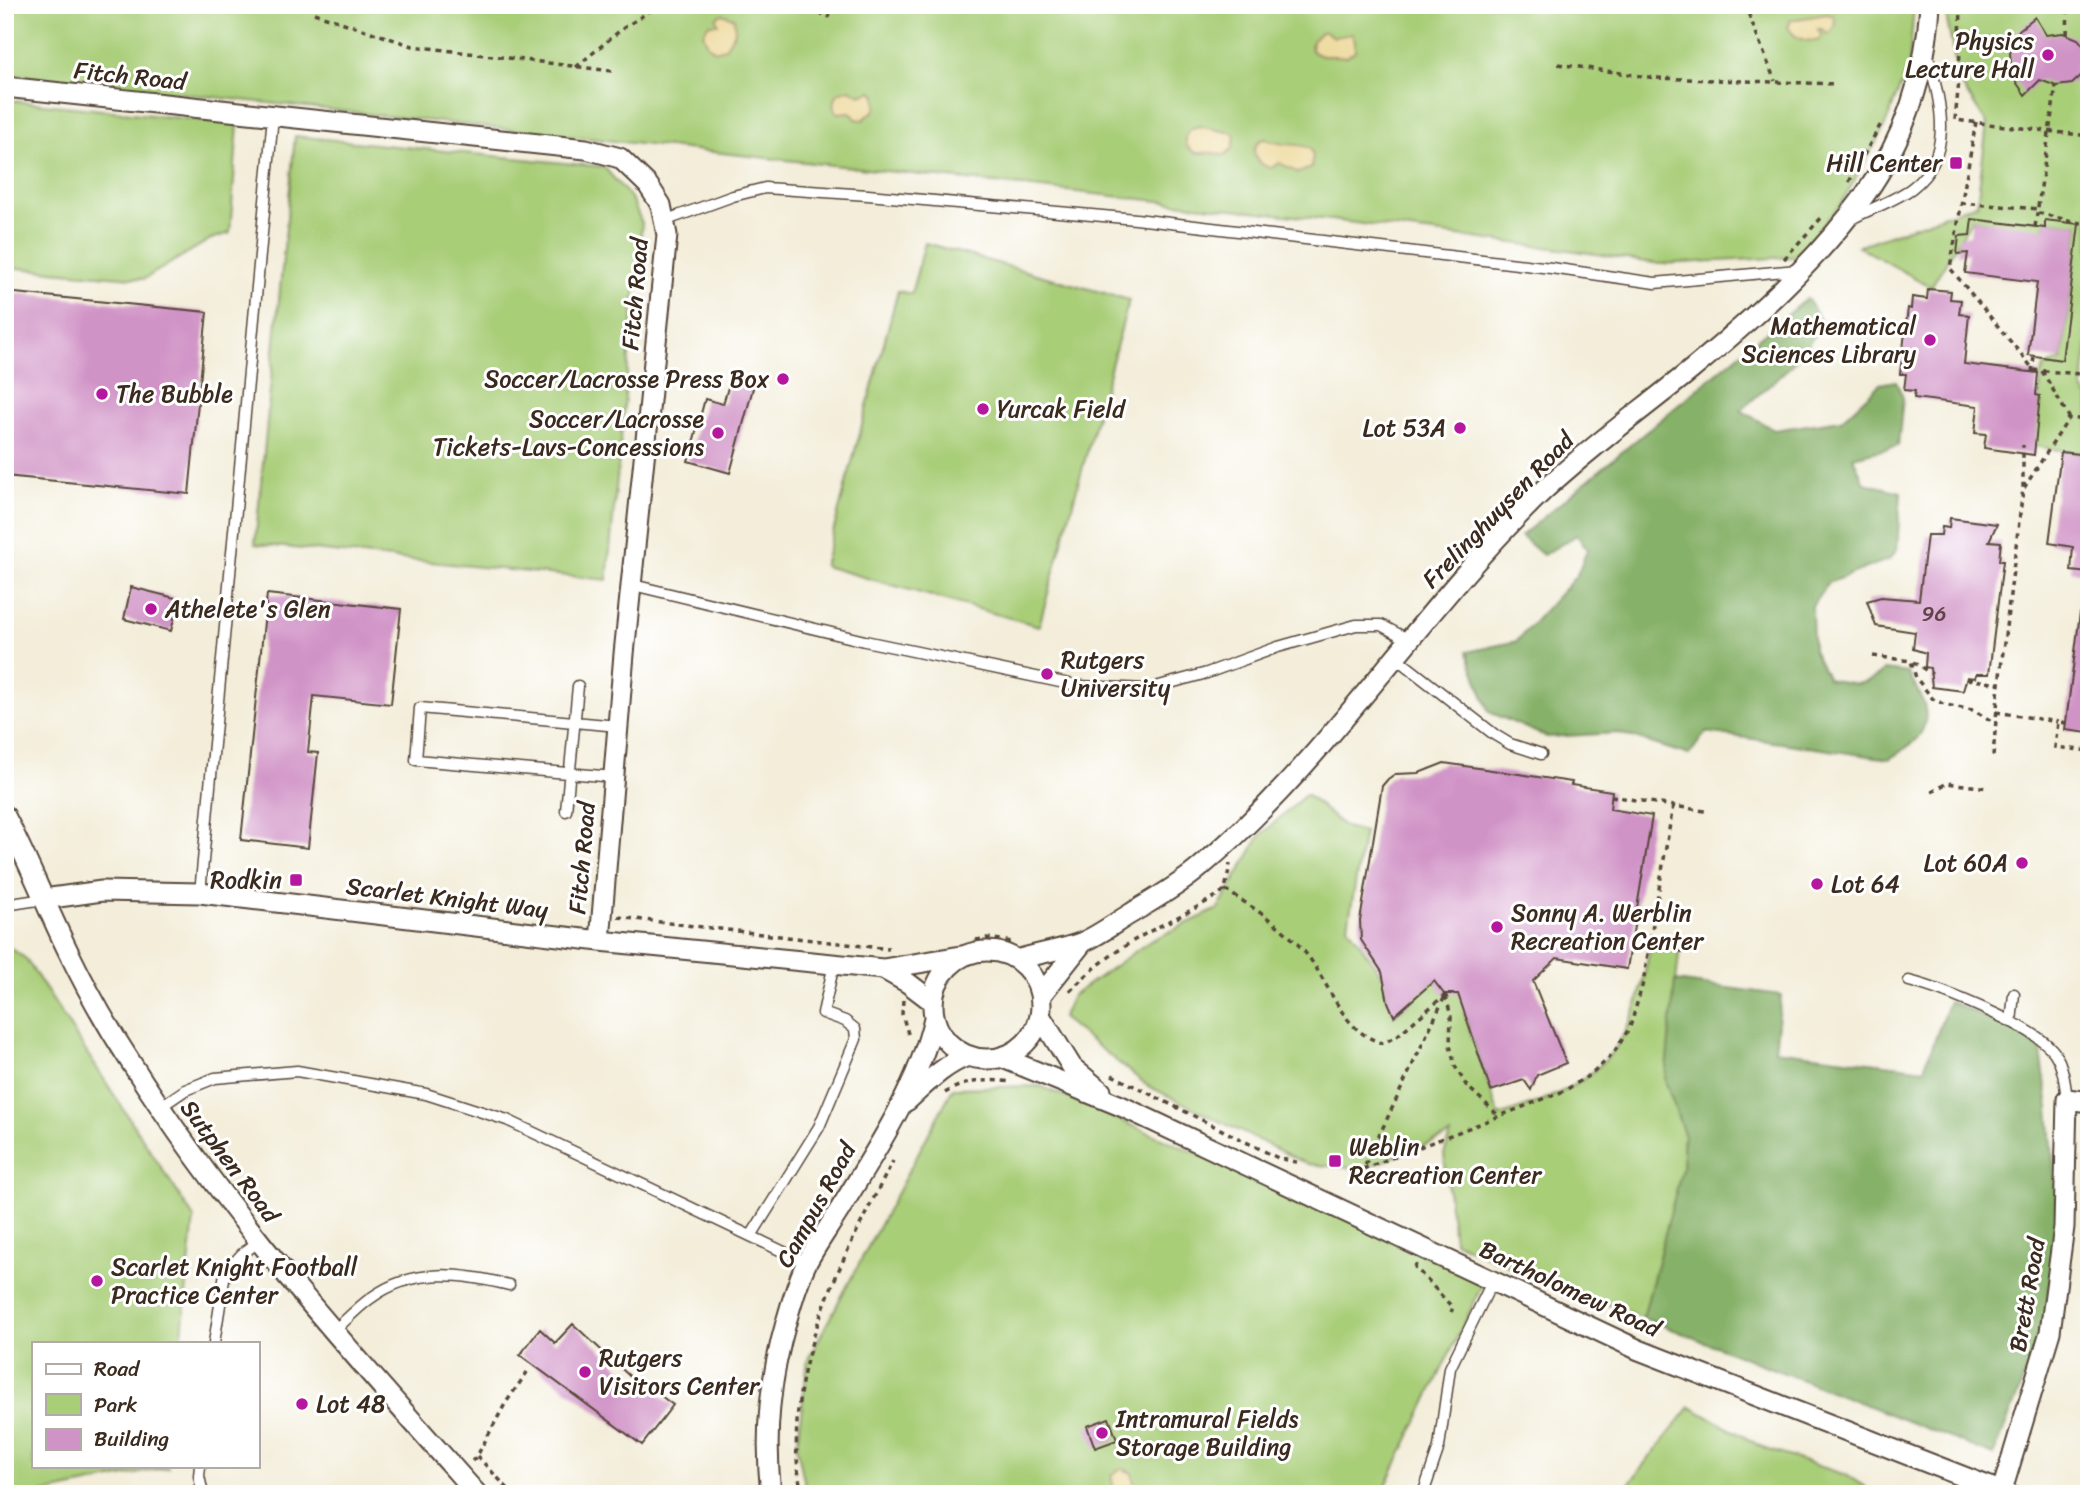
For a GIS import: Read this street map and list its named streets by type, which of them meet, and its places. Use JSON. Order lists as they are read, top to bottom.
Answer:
{
  "streets": {
    "street": [
      "Fitch Road",
      "Frelinghuysen Road",
      "Scarlet Knight Way",
      "Sutphen Road",
      "Campus Road",
      "Bartholomew Road",
      "Brett Road"
    ]
  },
  "crossings": [
    ["Fitch Road", "Scarlet Knight Way"],
    ["Frelinghuysen Road", "Campus Road"],
    ["Frelinghuysen Road", "Bartholomew Road"],
    ["Scarlet Knight Way", "Sutphen Road"],
    ["Campus Road", "Bartholomew Road"],
    ["Bartholomew Road", "Brett Road"]
  ],
  "places": {
    "other": [
      "Physics Lecture Hall",
      "Mathematical Sciences Library",
      "Soccer/Lacrosse Press Box",
      "The Bubble",
      "Yurcak Field",
      "Lot 53A",
      "Soccer/Lacrosse Tickets-Lavs-Concessions",
      "Athelete's Glen",
      "Rutgers University",
      "Lot 60A",
      "Lot 64",
      "Sonny A. Werblin Recreation Center",
      "Scarlet Knight Football Practice Center",
      "Rutgers Visitors Center",
      "Lot 48",
      "Intramural Fields Storage Building"
    ],
    "transit": ["Hill Center", "Rodkin", "Weblin Recreation Center"]
  },
  "house_numbers": ["96"],
  "legend": ["Road", "Park", "Building"]
}
